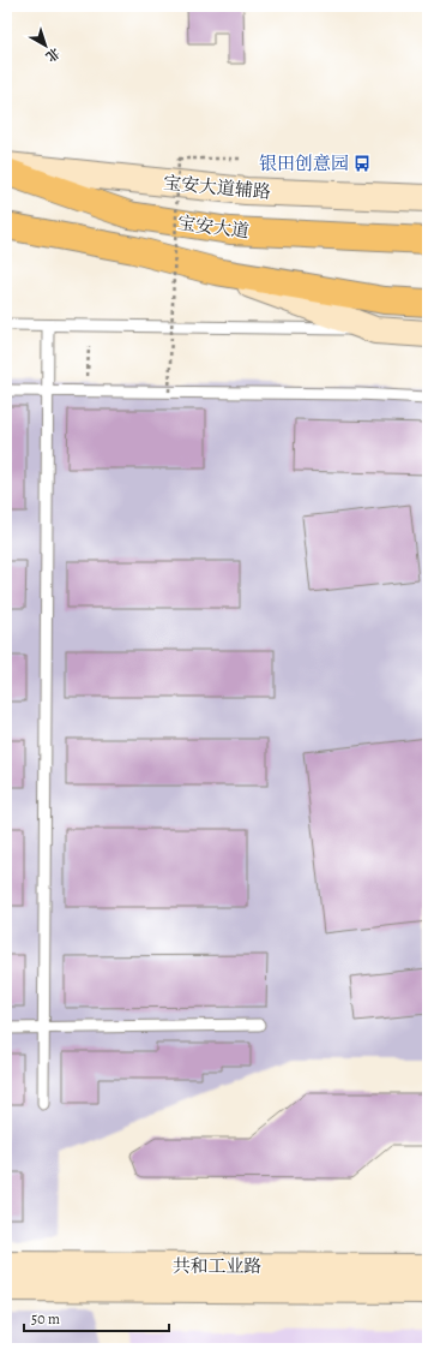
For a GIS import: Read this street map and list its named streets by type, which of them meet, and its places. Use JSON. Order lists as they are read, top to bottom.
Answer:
{
  "streets": {
    "main road": ["宝安大道"],
    "street": ["宝安大道辅路", "共和工业路"]
  },
  "places": {
    "bus stop": ["银田创意园"]
  },
  "scale_bar": "50 m",
  "north": "bottom right"
}
